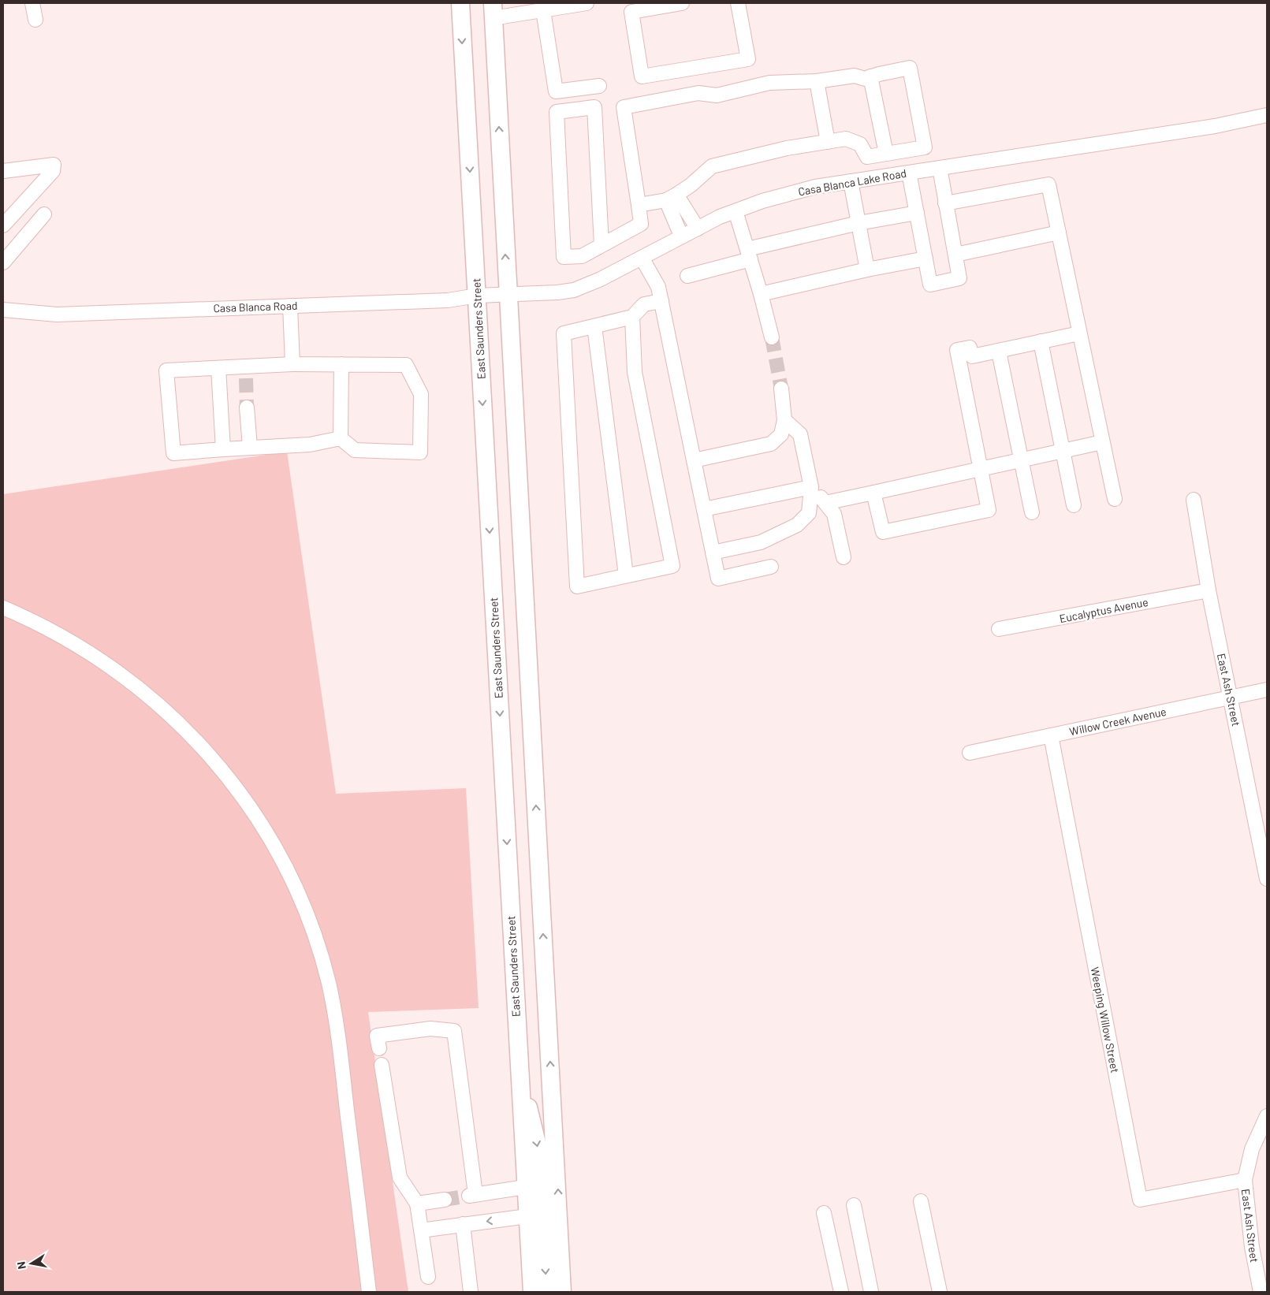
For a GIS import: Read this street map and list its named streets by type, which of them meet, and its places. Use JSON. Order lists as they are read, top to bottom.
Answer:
{
  "streets": {
    "main road": ["East Saunders Street"],
    "street": [
      "Casa Blanca Lake Road",
      "Casa Blanca Road",
      "Eucalyptus Avenue",
      "East Ash Street",
      "Willow Creek Avenue",
      "Weeping Willow Street"
    ]
  },
  "crossings": [
    ["Casa Blanca Lake Road", "Casa Blanca Road"],
    ["Casa Blanca Road", "East Saunders Street"],
    ["Eucalyptus Avenue", "East Ash Street"],
    ["East Ash Street", "Willow Creek Avenue"],
    ["East Ash Street", "Weeping Willow Street"],
    ["Willow Creek Avenue", "Weeping Willow Street"]
  ],
  "north": "left"
}
